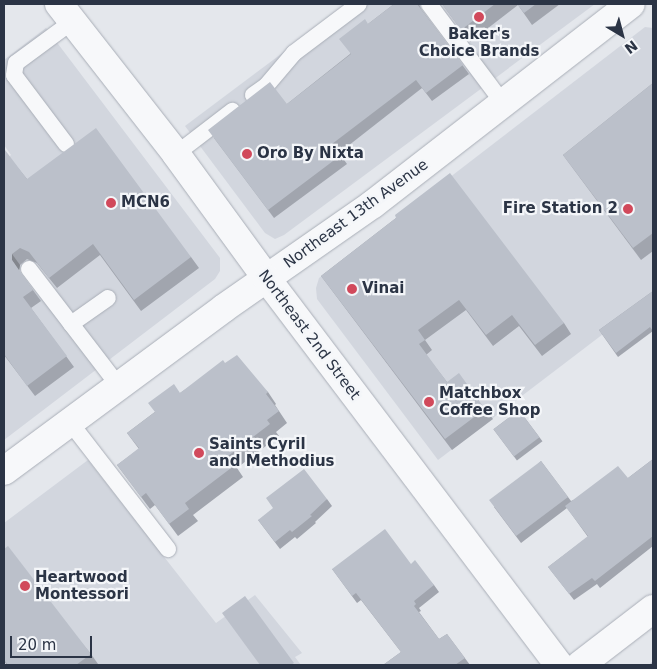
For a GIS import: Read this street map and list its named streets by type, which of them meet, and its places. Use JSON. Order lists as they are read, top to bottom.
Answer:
{
  "streets": {
    "street": ["Northeast 13th Avenue", "Northeast 2nd Street"]
  },
  "crossings": [
    ["Northeast 13th Avenue", "Northeast 2nd Street"]
  ],
  "places": [
    "Baker's Choice Brands",
    "Oro By Nixta",
    "MCN6",
    "Fire Station 2",
    "Vinai",
    "Matchbox Coffee Shop",
    "Saints Cyril and Methodius",
    "Heartwood Montessori"
  ],
  "scale_bar": "20 m",
  "north": "bottom right"
}
